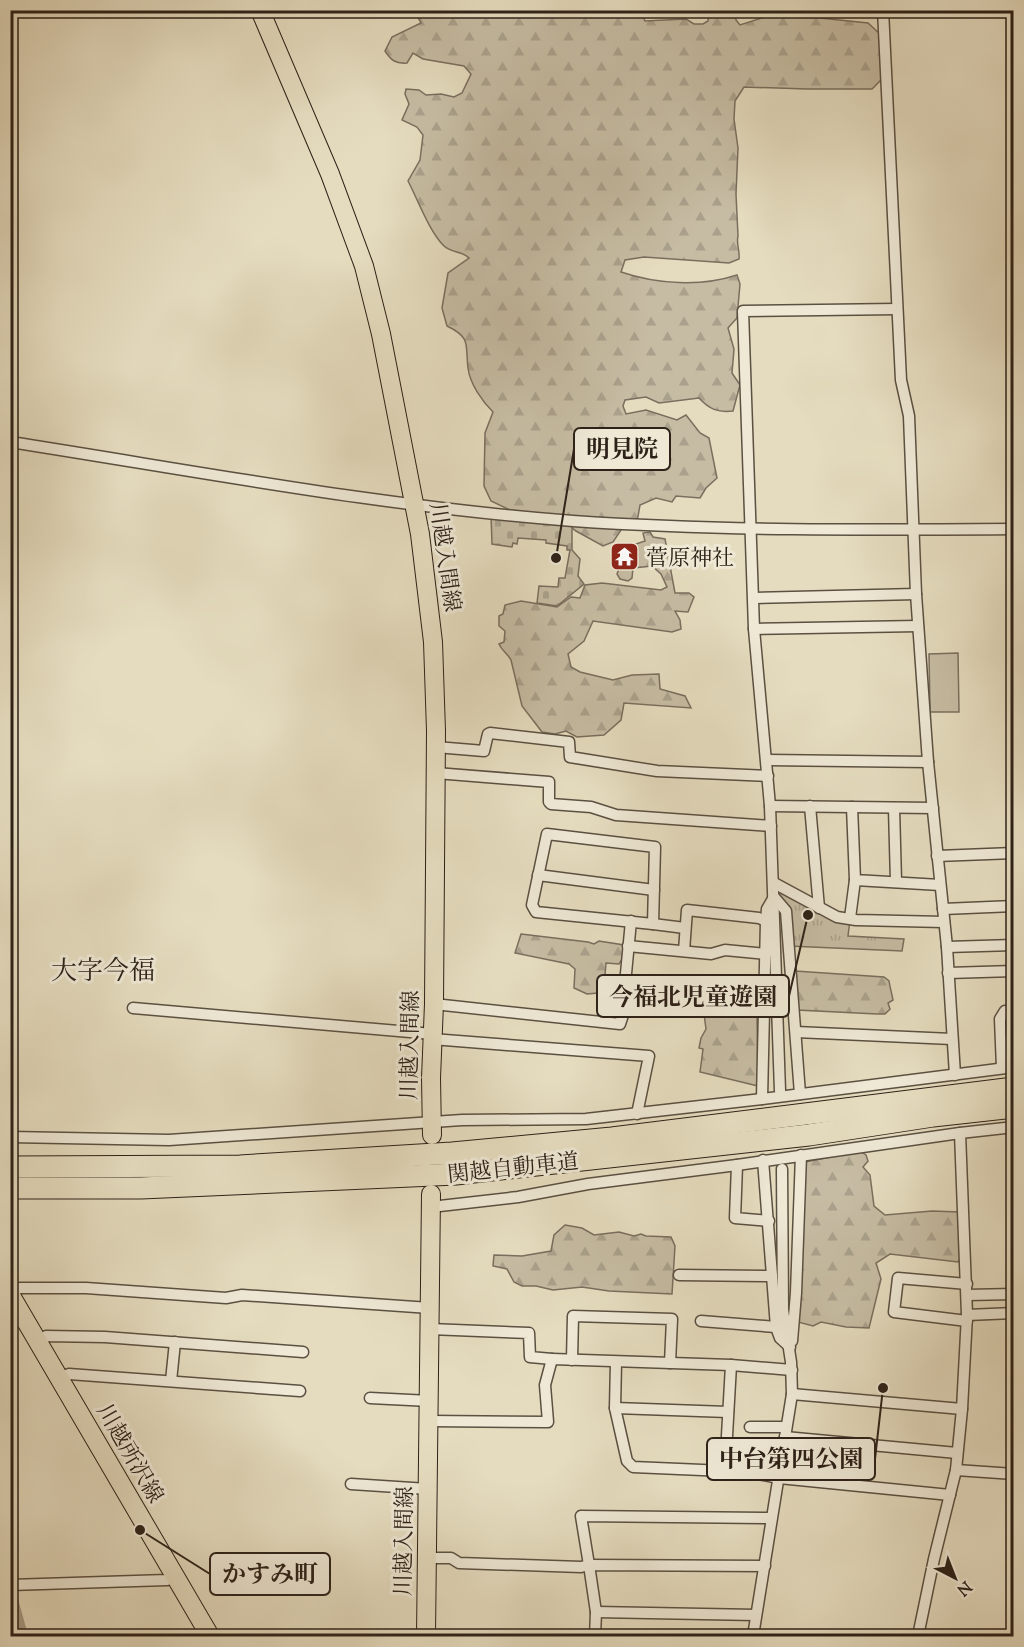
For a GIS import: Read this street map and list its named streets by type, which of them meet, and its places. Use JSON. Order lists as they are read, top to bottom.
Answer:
{
  "streets": {
    "highway": ["関越自動車道"],
    "main road": ["川越入間線", "川越所沢線"]
  },
  "districts": ["大字今福"],
  "places": {
    "temple": ["菅原神社"],
    "other": [
      "明見院",
      "今福北児童遊園",
      "中台第四公園",
      "かすみ町"
    ]
  },
  "north": "bottom right"
}
